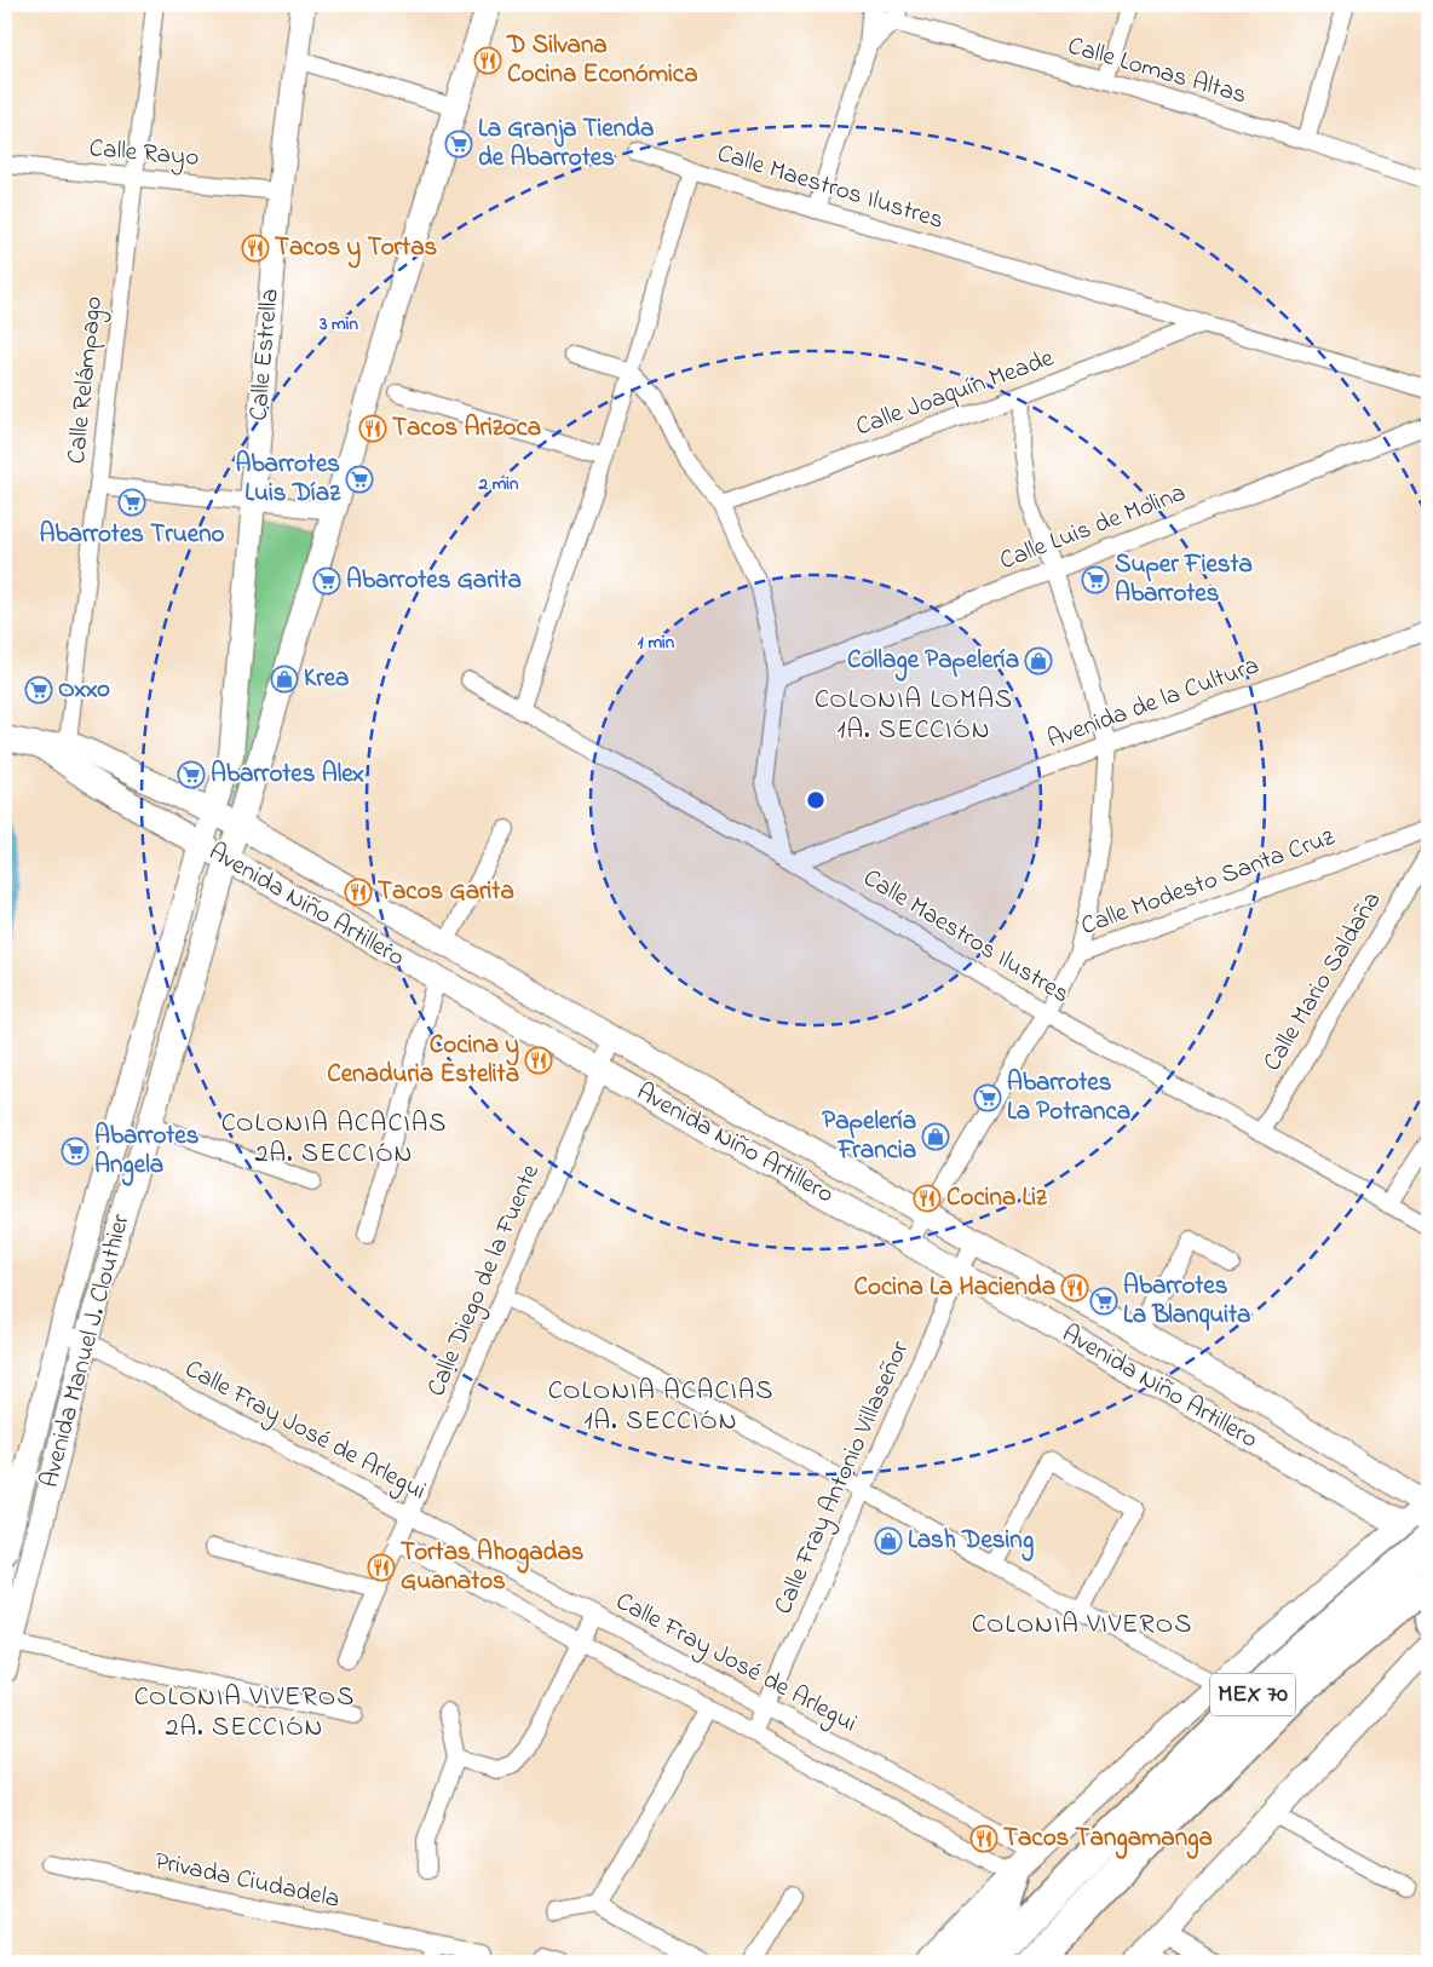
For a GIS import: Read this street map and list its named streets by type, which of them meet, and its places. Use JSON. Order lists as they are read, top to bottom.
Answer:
{
  "streets": {
    "highway": ["MEX 70"],
    "main road": ["Calle Estrella", "Avenida Niño Artillero", "Avenida Manuel J. Clouthier"],
    "street": [
      "Calle Lomas Altas",
      "Calle Rayo",
      "Calle Maestros Ilustres",
      "Calle Relámpago",
      "Calle Joaquín Meade",
      "Calle Luis de Molina",
      "Avenida de la Cultura",
      "Calle Modesto Santa Cruz",
      "Calle Mario Saldaña",
      "Calle Diego de la Fuente",
      "Calle Fray José de Arlegui",
      "Calle Fray Antonio Villaseñor",
      "Privada Ciudadela"
    ]
  },
  "crossings": [
    ["Calle Rayo", "Calle Estrella"],
    ["Calle Rayo", "Calle Relámpago"],
    ["Calle Maestros Ilustres", "Calle Joaquín Meade"],
    ["Calle Maestros Ilustres", "Avenida de la Cultura"],
    ["Calle Maestros Ilustres", "Calle Modesto Santa Cruz"],
    ["Calle Maestros Ilustres", "Calle Mario Saldaña"],
    ["Calle Estrella", "Avenida Niño Artillero"],
    ["Calle Estrella", "Avenida Manuel J. Clouthier"],
    ["Calle Relámpago", "Avenida Niño Artillero"],
    ["Calle Modesto Santa Cruz", "Avenida Niño Artillero"],
    ["Avenida Niño Artillero", "Calle Diego de la Fuente"],
    ["Avenida Niño Artillero", "Avenida Manuel J. Clouthier"],
    ["Avenida Niño Artillero", "Calle Fray Antonio Villaseñor"],
    ["Avenida Niño Artillero", "MEX 70"],
    ["Calle Diego de la Fuente", "Calle Fray José de Arlegui"],
    ["Avenida Manuel J. Clouthier", "Calle Fray José de Arlegui"],
    ["Calle Fray José de Arlegui", "Calle Fray Antonio Villaseñor"]
  ],
  "districts": [
    "COLONIA LOMAS 1A. SECCIÓN",
    "COLONIA ACACIAS 2A. SECCIÓN",
    "COLONIA ACACIAS 1A. SECCIÓN",
    "COLONIA VIVEROS",
    "COLONIA VIVEROS 2A. SECCIÓN"
  ],
  "places": {
    "restaurant": [
      "D Silvana Cocina Económica",
      "Tacos y Tortas",
      "Tacos Arizoca",
      "Tacos Garita",
      "Cocina y Cenaduria Estelita",
      "Cocina Liz",
      "Cocina La Hacienda",
      "Tortas Ahogadas Guanatos",
      "Tacos Tangamanga"
    ],
    "supermarket": [
      "La Granja Tienda de Abarrotes",
      "Abarrotes Luis Díaz",
      "Abarrotes Trueno",
      "Super Fiesta Abarrotes",
      "Abarrotes Garita",
      "Oxxo",
      "Abarrotes Alex",
      "Abarrotes La Potranca",
      "Abarrotes Angela",
      "Abarrotes La Blanquita"
    ],
    "shop": [
      "Collage Papelería",
      "Krea",
      "Papelería Francia",
      "Lash Desing"
    ]
  },
  "rings": ["3 min", "2 min", "1 min"]
}
